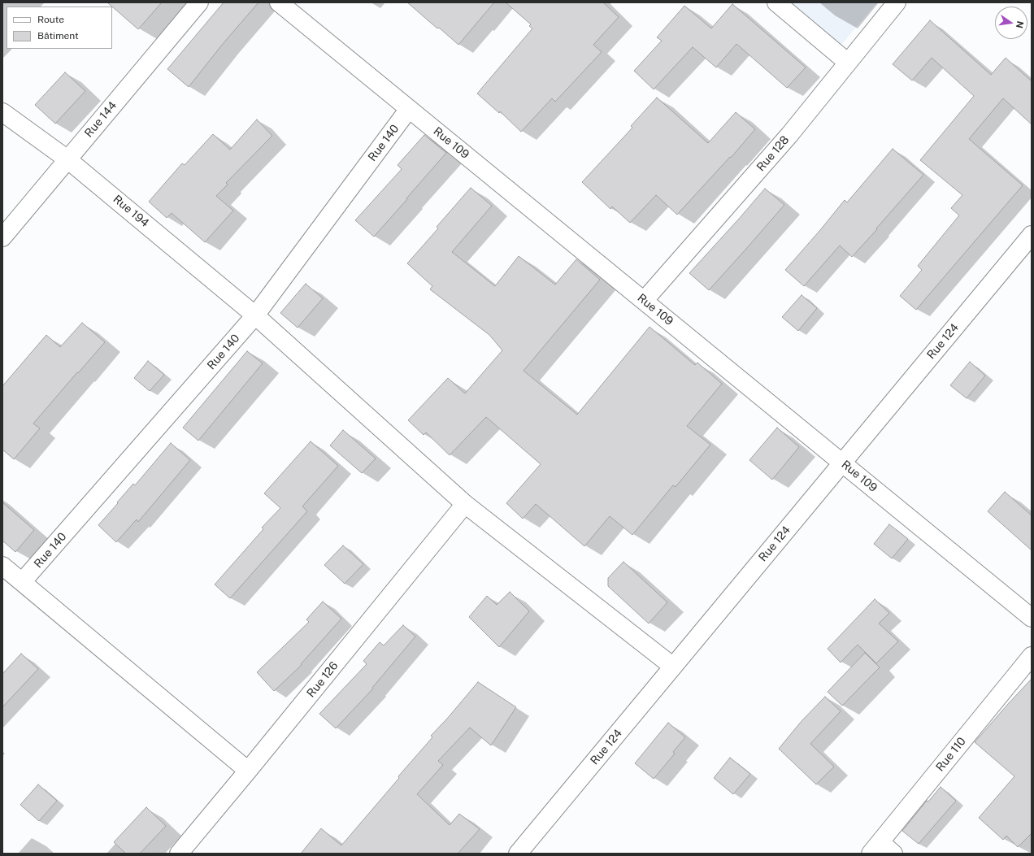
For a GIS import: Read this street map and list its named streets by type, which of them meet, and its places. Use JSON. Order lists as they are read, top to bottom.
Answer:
{
  "streets": {
    "street": [
      "Rue 144",
      "Rue 140",
      "Rue 109",
      "Rue 128",
      "Rue 194",
      "Rue 124",
      "Rue 126",
      "Rue 110"
    ]
  },
  "crossings": [
    ["Rue 144", "Rue 194"],
    ["Rue 140", "Rue 109"],
    ["Rue 140", "Rue 194"],
    ["Rue 109", "Rue 128"],
    ["Rue 109", "Rue 124"],
    ["Rue 194", "Rue 124"],
    ["Rue 194", "Rue 126"]
  ],
  "legend": ["Route", "Bâtiment"],
  "north": "right"
}
